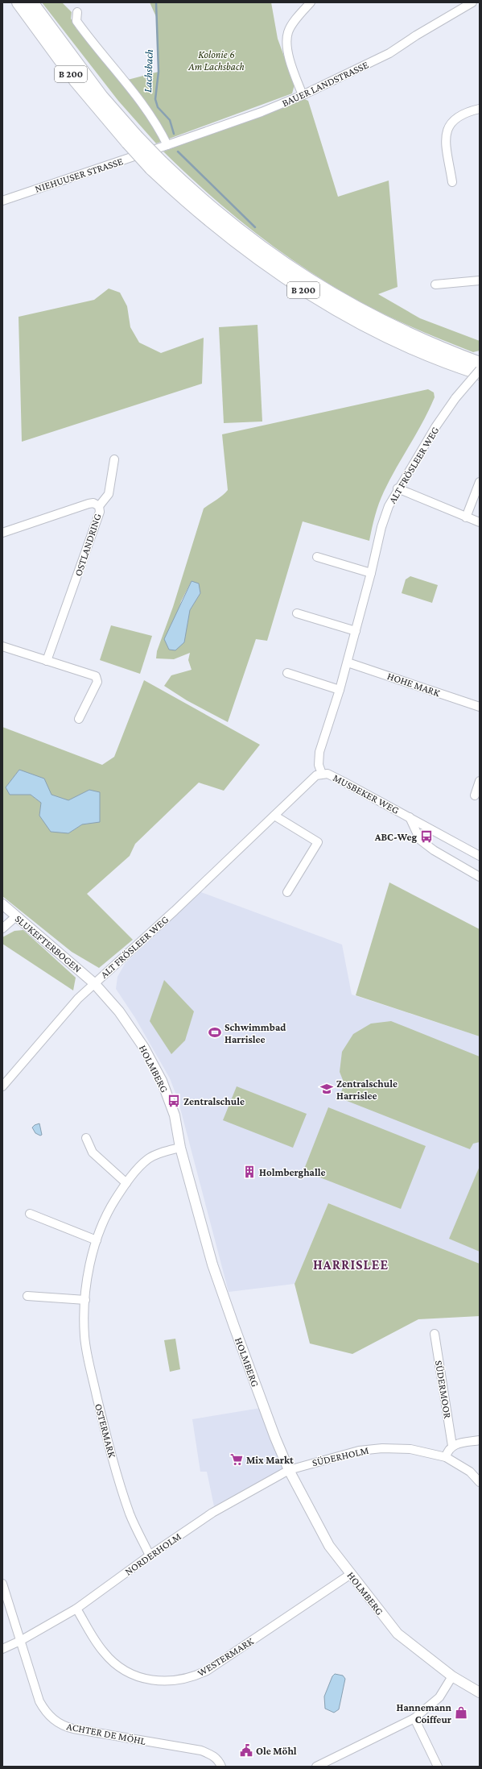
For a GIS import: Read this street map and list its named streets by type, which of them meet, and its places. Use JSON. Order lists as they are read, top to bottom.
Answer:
{
  "streets": {
    "highway": ["B 200"],
    "street": [
      "BAUER LANDSTRASSE",
      "NIEHUUSER STRASSE",
      "ALT FRÖSLEER WEG",
      "OSTLANDRING",
      "HOHE MARK",
      "MUSBEKER WEG",
      "SLUKEFTERBOGEN",
      "HOLMBERG",
      "SÜDERMOOR",
      "OSTERMARK",
      "SÜDERHOLM",
      "NORDERHOLM",
      "WESTERMARK",
      "ACHTER DE MÖHL"
    ]
  },
  "crossings": [
    ["BAUER LANDSTRASSE", "NIEHUUSER STRASSE"],
    ["ALT FRÖSLEER WEG", "HOHE MARK"],
    ["ALT FRÖSLEER WEG", "MUSBEKER WEG"],
    ["ALT FRÖSLEER WEG", "SLUKEFTERBOGEN"],
    ["ALT FRÖSLEER WEG", "HOLMBERG"],
    ["SLUKEFTERBOGEN", "HOLMBERG"],
    ["HOLMBERG", "OSTERMARK"],
    ["HOLMBERG", "SÜDERHOLM"],
    ["HOLMBERG", "NORDERHOLM"],
    ["HOLMBERG", "WESTERMARK"],
    ["OSTERMARK", "NORDERHOLM"],
    ["SÜDERHOLM", "NORDERHOLM"],
    ["NORDERHOLM", "WESTERMARK"],
    ["NORDERHOLM", "ACHTER DE MÖHL"]
  ],
  "districts": ["HARRISLEE"],
  "water": ["Lachsbach"],
  "parks": ["Kolonie 6 Am Lachsbach"],
  "places": {
    "bus stop": ["ABC-Weg", "Zentralschule"],
    "sports": ["Schwimmbad Harrislee"],
    "school or university": ["Zentralschule Harrislee"],
    "building": ["Holmberghalle"],
    "supermarket": ["Mix Markt"],
    "shop": ["Hannemann Coiffeur"],
    "public building": ["Ole Möhl"]
  }
}
